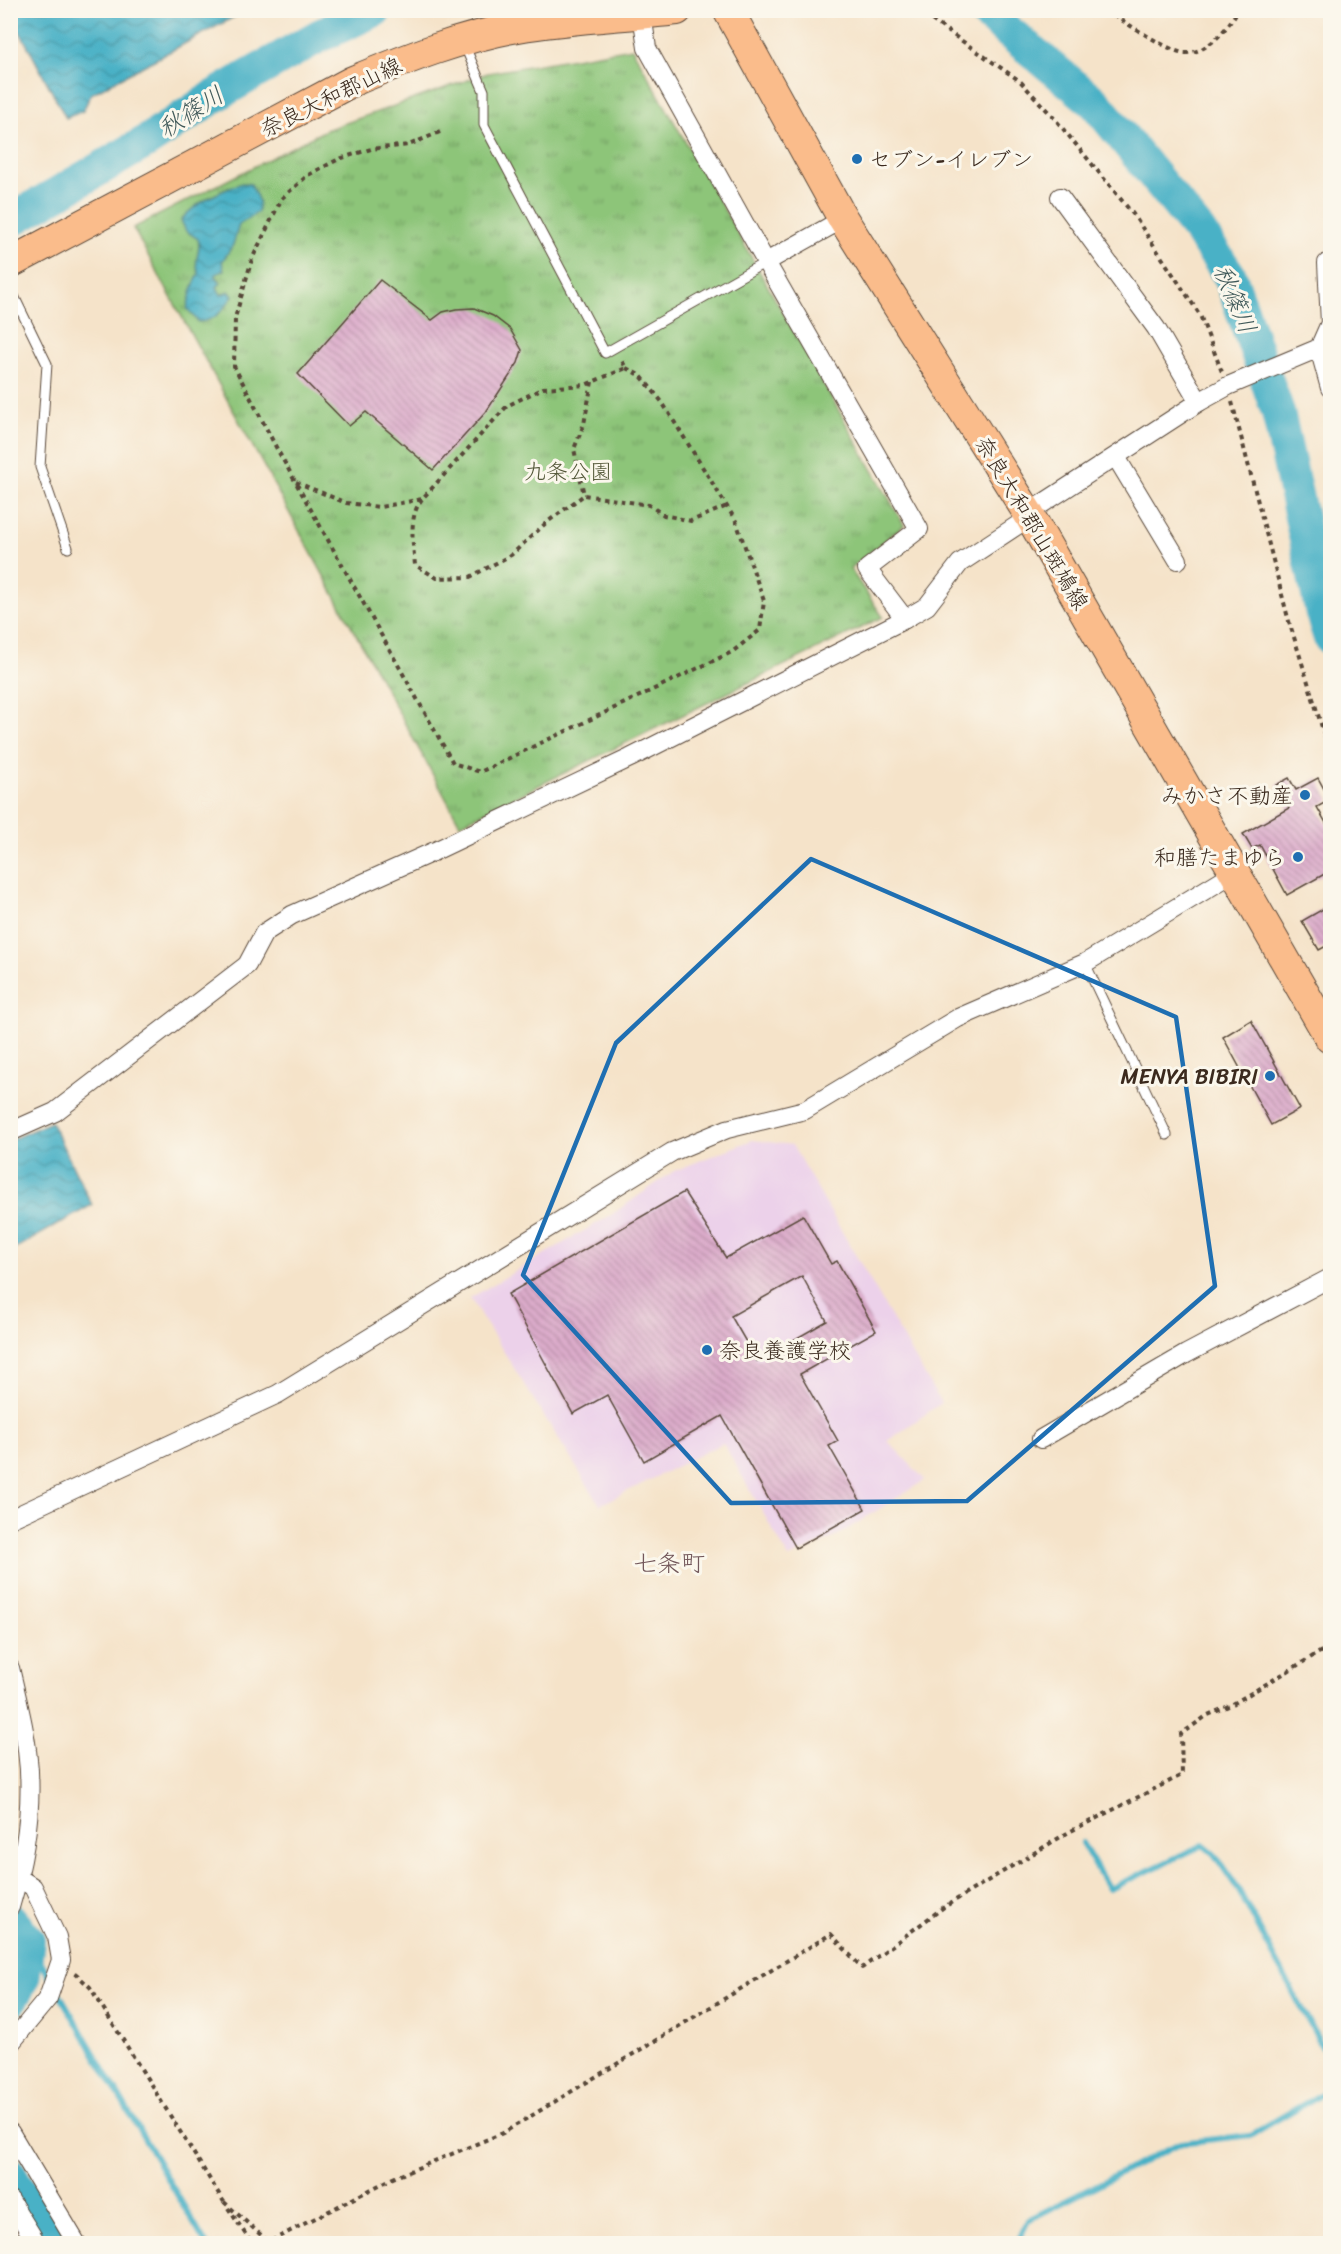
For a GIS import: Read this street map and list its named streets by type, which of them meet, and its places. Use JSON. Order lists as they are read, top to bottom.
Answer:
{
  "streets": {
    "main road": ["奈良大和郡山線", "奈良大和郡山斑鳩線"]
  },
  "districts": ["七条町"],
  "water": ["秋篠川"],
  "parks": ["九条公園"],
  "places": [
    "セブン-イレブン",
    "みかさ不動産",
    "和膳たまゆら",
    "MENYA BIBIRI",
    "奈良養護学校"
  ]
}
